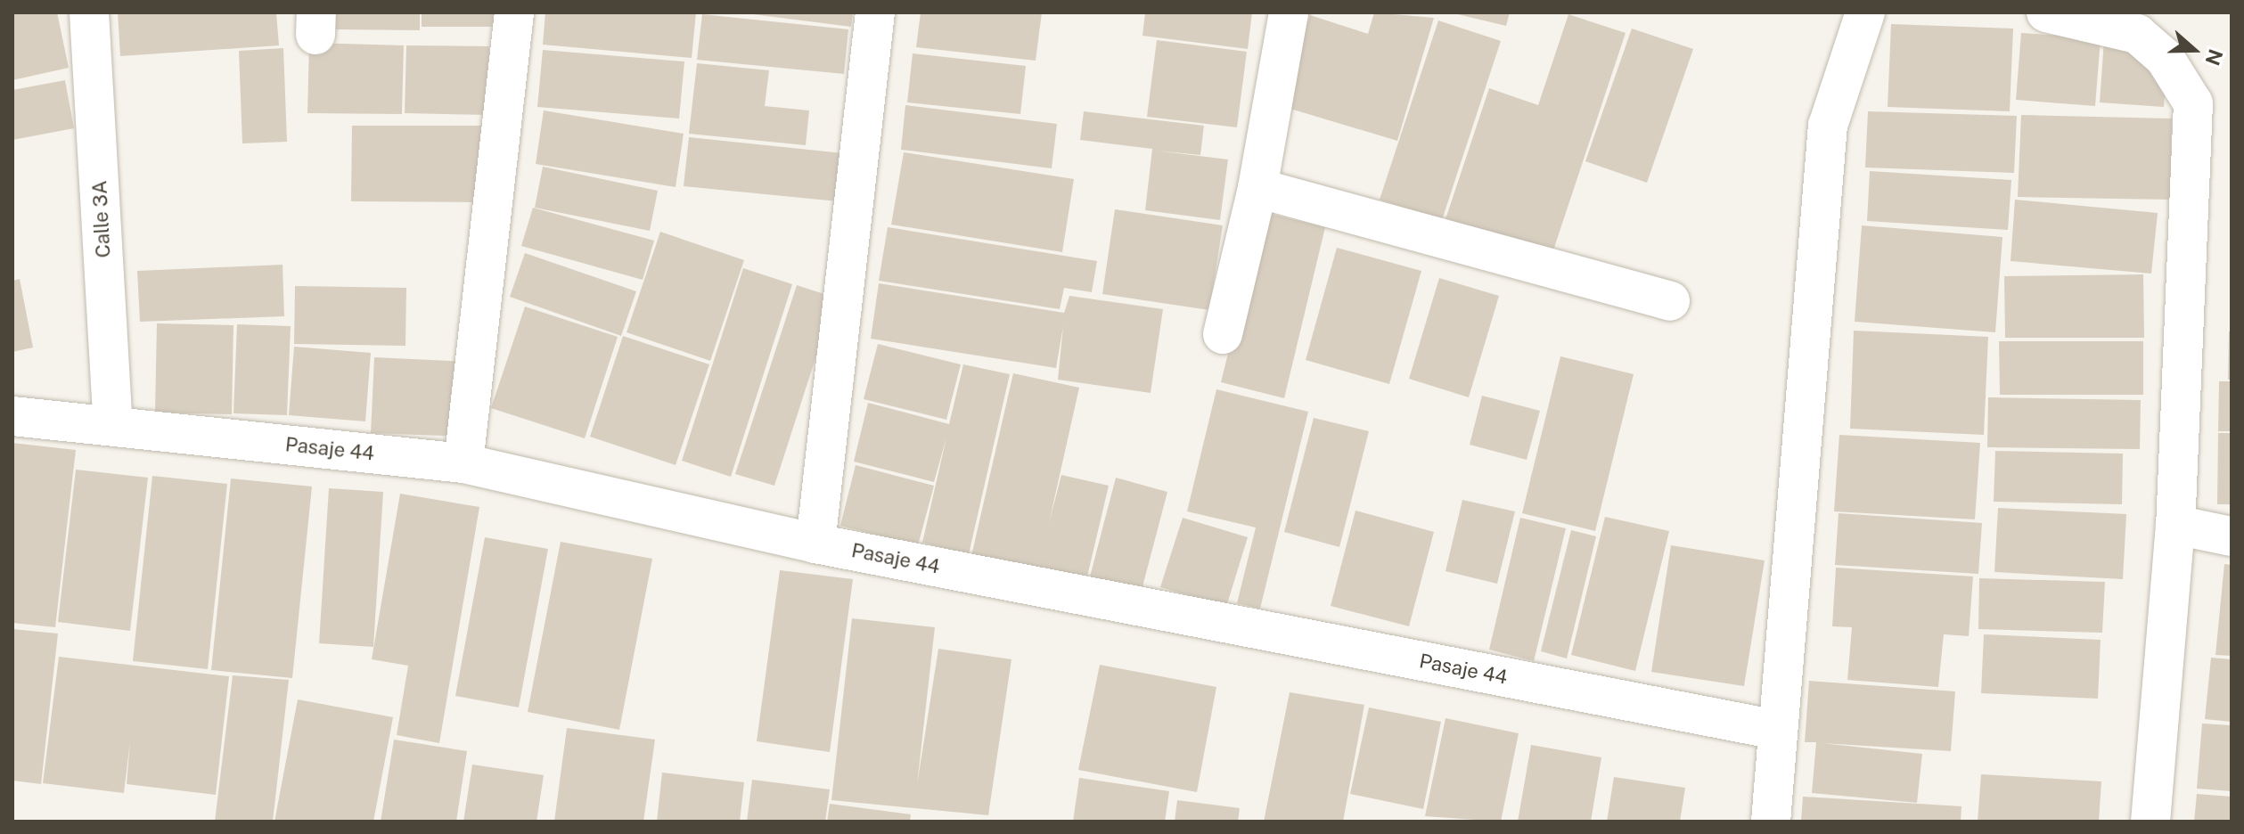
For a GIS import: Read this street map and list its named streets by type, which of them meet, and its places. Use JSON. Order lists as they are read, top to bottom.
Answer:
{
  "streets": {
    "street": ["Calle 3A", "Pasaje 44"]
  },
  "crossings": [
    ["Calle 3A", "Pasaje 44"]
  ],
  "north": "right"
}
